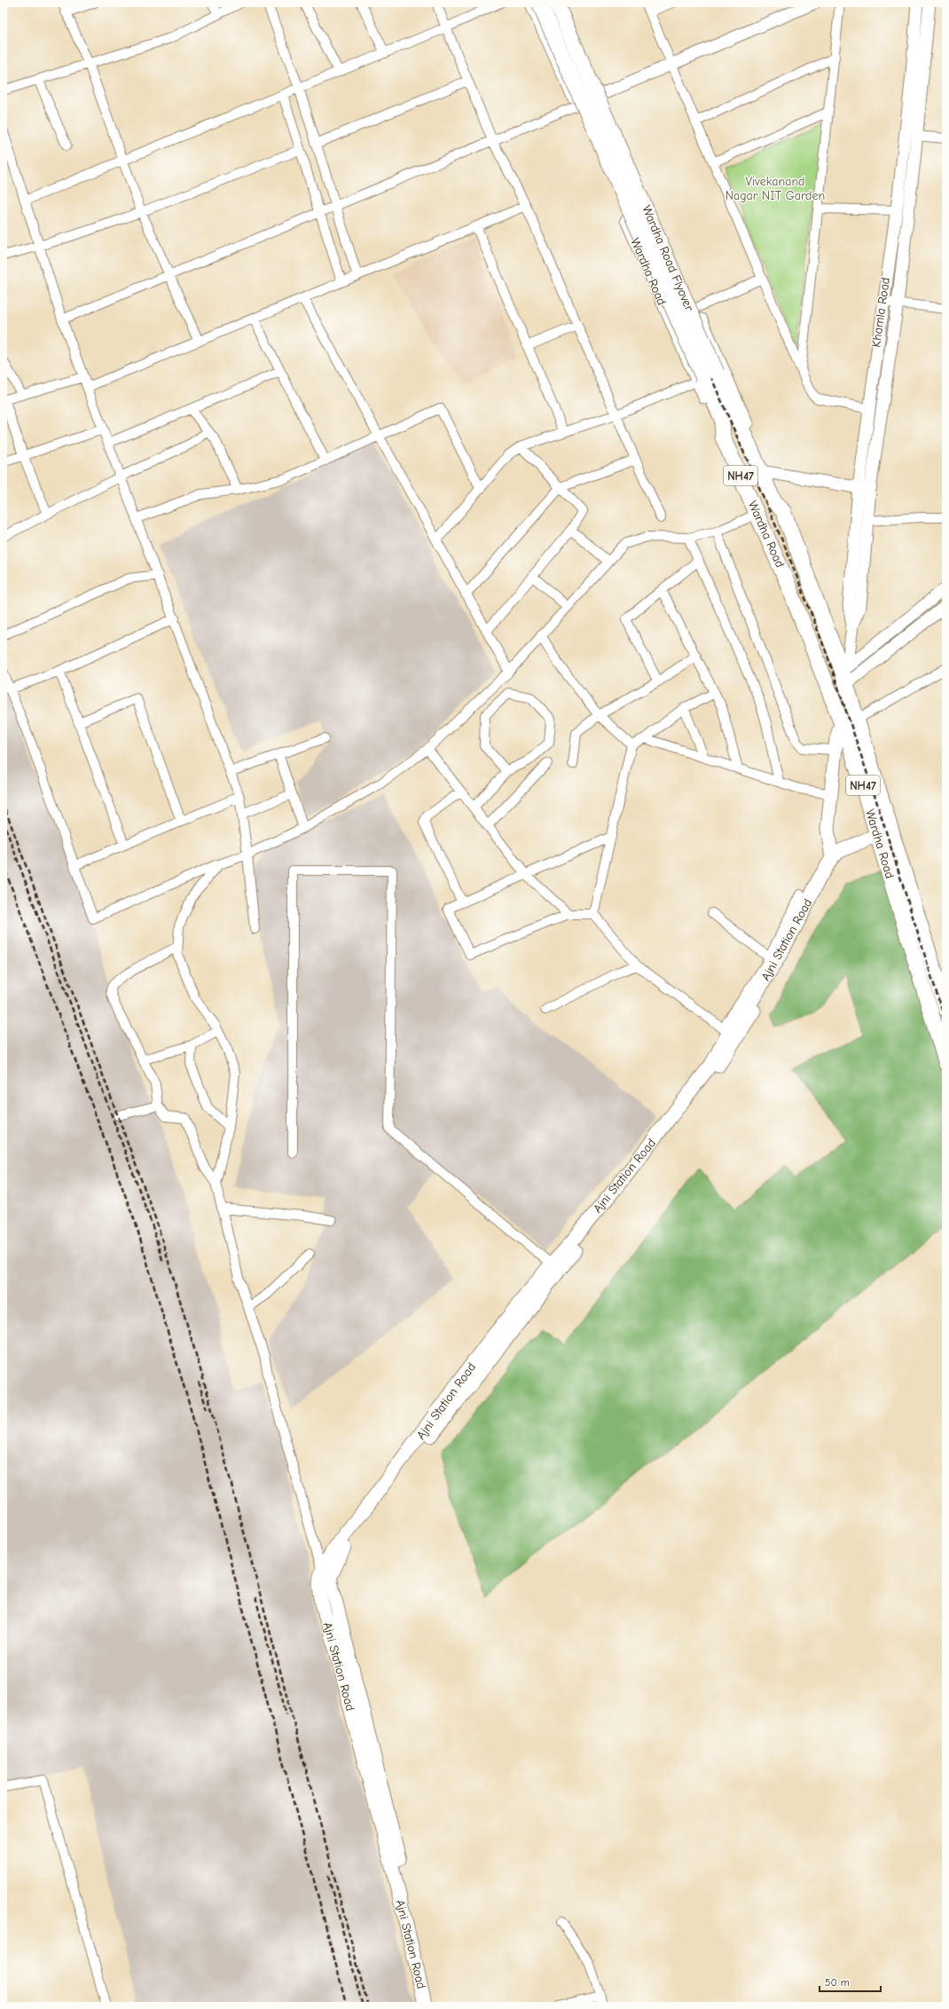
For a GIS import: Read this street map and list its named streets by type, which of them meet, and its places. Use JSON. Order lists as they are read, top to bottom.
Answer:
{
  "streets": {
    "highway": ["Wardha Road Flyover", "Wardha Road", "NH47"],
    "main road": ["Ajni Station Road"],
    "street": ["Khamla Road"]
  },
  "crossings": [
    ["Wardha Road Flyover", "Wardha Road"],
    ["Wardha Road", "Khamla Road"]
  ],
  "parks": ["Vivekanand Nagar NIT Garden"],
  "scale_bar": "50 m"
}
